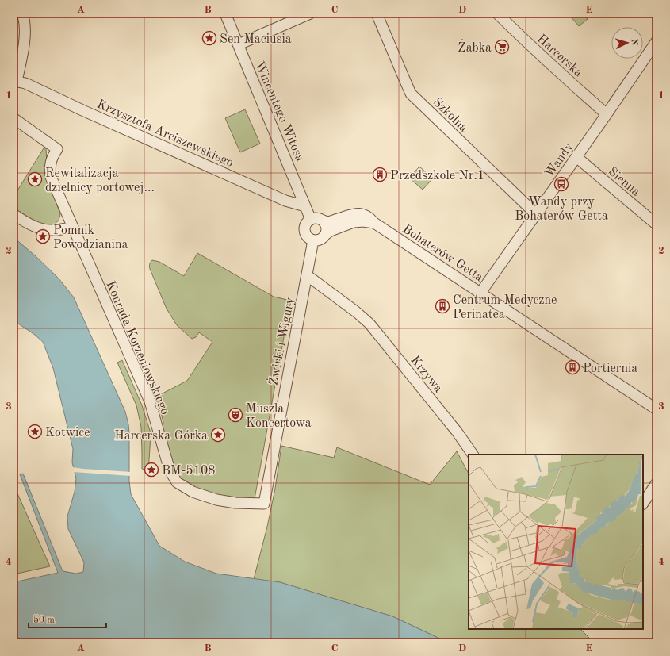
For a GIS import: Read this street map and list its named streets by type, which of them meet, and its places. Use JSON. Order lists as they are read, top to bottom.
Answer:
{
  "streets": {
    "street": [
      "Harcerska",
      "Wincentego Witosa",
      "Szkolna",
      "Krzysztofa Arciszewskiego",
      "Wandy",
      "Sienna",
      "Bohaterów Getta",
      "Żwirki i Wigury",
      "Konrada Korzeniowskiego",
      "Krzywa"
    ]
  },
  "crossings": [
    ["Harcerska", "Wandy"],
    ["Wincentego Witosa", "Krzysztofa Arciszewskiego"],
    ["Wincentego Witosa", "Bohaterów Getta"],
    ["Wincentego Witosa", "Żwirki i Wigury"],
    ["Szkolna", "Wandy"],
    ["Wandy", "Sienna"],
    ["Wandy", "Bohaterów Getta"],
    ["Bohaterów Getta", "Żwirki i Wigury"],
    ["Żwirki i Wigury", "Konrada Korzeniowskiego"],
    ["Żwirki i Wigury", "Krzywa"]
  ],
  "places": {
    "place": [
      "Sen Maciusia",
      "Rewitalizacja dzielnicy portowej...",
      "Pomnik Powodzianina",
      "Kotwice",
      "Harcerska Górka",
      "BM-5108"
    ],
    "supermarket": ["Żabka"],
    "building": ["Przedszkole Nr.1", "Centrum Medyczne Perinatea", "Portiernia"],
    "bus stop": ["Wandy przy Bohaterów Getta"],
    "theatre": ["Muszla Koncertowa"]
  },
  "scale_bar": "50 m",
  "north": "right",
  "grid": {
    "columns": [
      "A",
      "B",
      "C",
      "D",
      "E"
    ],
    "rows": [
      "1",
      "2",
      "3",
      "4"
    ]
  }
}
